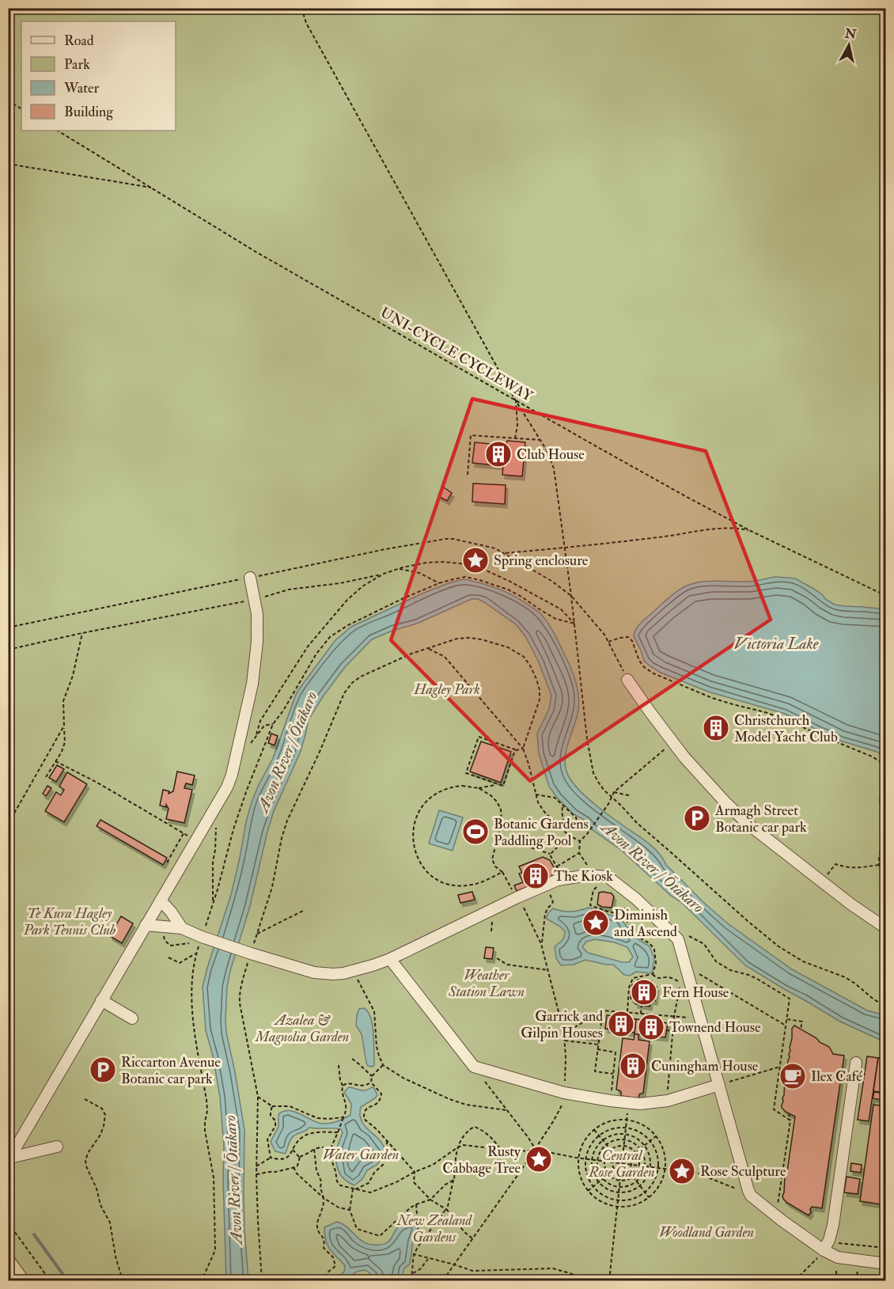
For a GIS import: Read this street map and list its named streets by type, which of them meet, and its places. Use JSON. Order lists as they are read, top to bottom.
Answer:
{
  "streets": {
    "path": ["UNI-CYCLE CYCLEWAY"]
  },
  "water": ["Victoria Lake", "Avon River / Ōtākaro"],
  "parks": [
    "Hagley Park",
    "Te Kura Hagley Park Tennis Club",
    "Weather Station Lawn",
    "Azalea & Magnolia Garden",
    "Water Garden",
    "Central Rose Garden",
    "New Zealand Gardens",
    "Woodland Garden"
  ],
  "places": {
    "building": [
      "Club House",
      "Christchurch Model Yacht Club",
      "The Kiosk",
      "Fern House",
      "Garrick and Gilpin Houses",
      "Townend House",
      "Cuningham House"
    ],
    "place": [
      "Spring enclosure",
      "Diminish and Ascend",
      "Rusty Cabbage Tree",
      "Rose Sculpture"
    ],
    "parking": ["Armagh Street Botanic car park", "Riccarton Avenue Botanic car park"],
    "sports": ["Botanic Gardens Paddling Pool"],
    "cafe": ["Ilex Café"]
  },
  "legend": [
    "Road",
    "Park",
    "Water",
    "Building"
  ],
  "north": "top"
}
